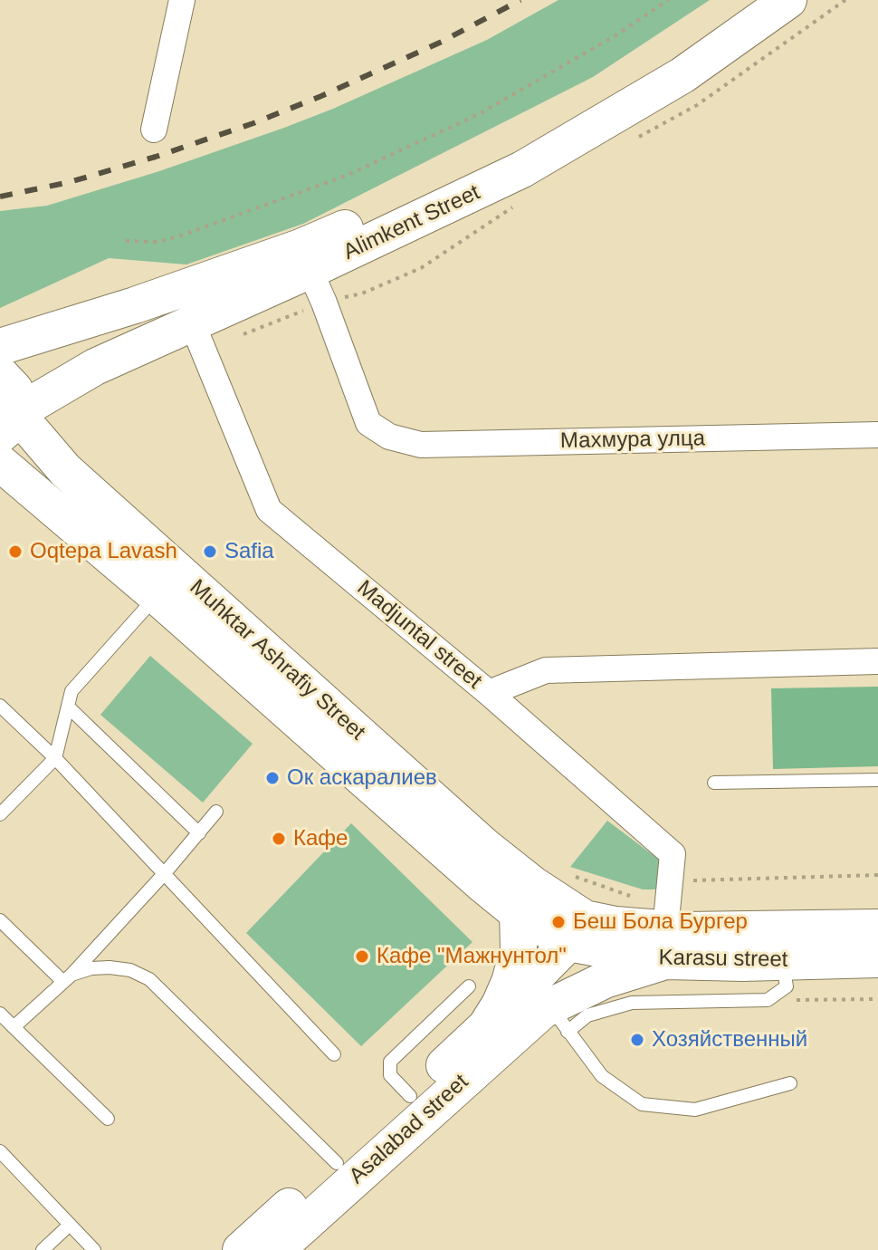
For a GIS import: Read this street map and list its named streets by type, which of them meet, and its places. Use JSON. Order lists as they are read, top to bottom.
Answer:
{
  "streets": {
    "main road": [
      "Alimkent Street",
      "Muhktar Ashrafiy Street",
      "Karasu street",
      "Asalabad street"
    ],
    "street": ["Махмура улца", "Madjuntal street"]
  },
  "crossings": [
    ["Alimkent Street", "Махмура улца"],
    ["Alimkent Street", "Madjuntal street"],
    ["Alimkent Street", "Muhktar Ashrafiy Street"],
    ["Muhktar Ashrafiy Street", "Karasu street"],
    ["Muhktar Ashrafiy Street", "Asalabad street"],
    ["Karasu street", "Asalabad street"]
  ],
  "places": [
    "Oqtepa Lavash",
    "Safia",
    "Ок аскаралиев",
    "Кафе",
    "Беш Бола Бургер",
    "Кафе \"Мажнунтол\"",
    "Хозяйственный"
  ]
}
